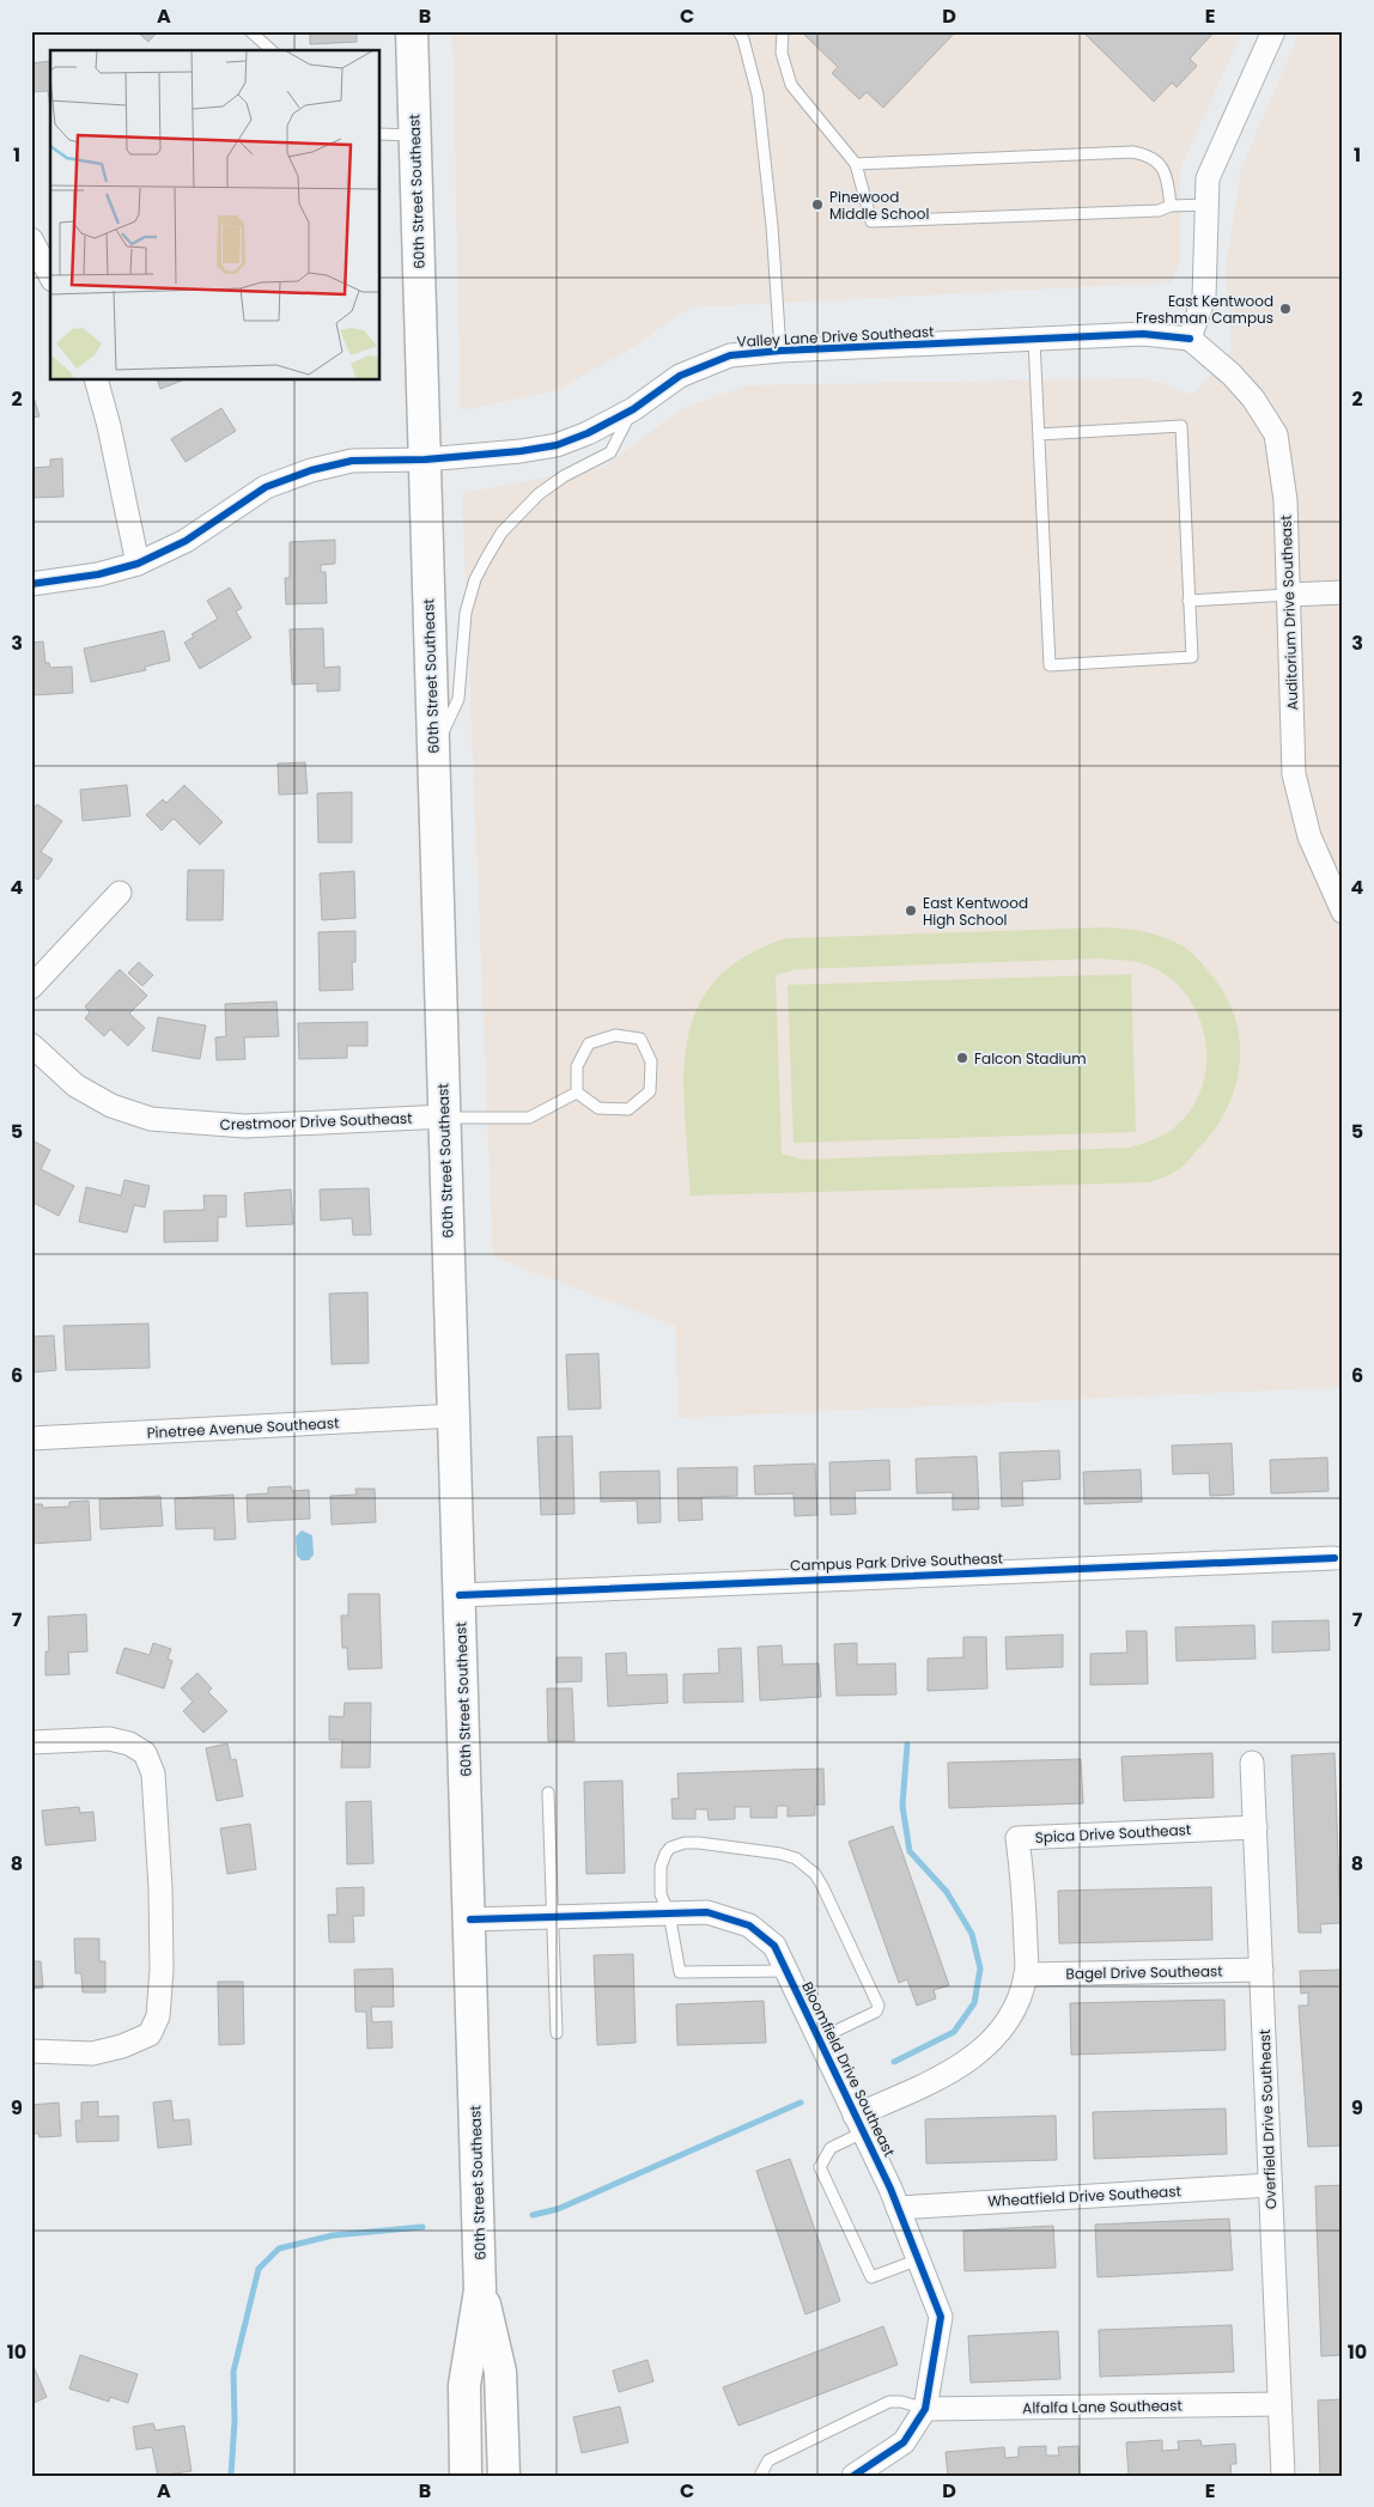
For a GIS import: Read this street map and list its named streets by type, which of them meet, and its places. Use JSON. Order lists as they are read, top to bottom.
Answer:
{
  "streets": {
    "main road": ["60th Street Southeast"],
    "street": [
      "Valley Lane Drive Southeast",
      "Auditorium Drive Southeast",
      "Crestmoor Drive Southeast",
      "Pinetree Avenue Southeast",
      "Campus Park Drive Southeast",
      "Spica Drive Southeast",
      "Bagel Drive Southeast",
      "Bloomfield Drive Southeast",
      "Overfield Drive Southeast",
      "Wheatfield Drive Southeast",
      "Alfalfa Lane Southeast"
    ]
  },
  "crossings": [
    ["60th Street Southeast", "Valley Lane Drive Southeast"],
    ["60th Street Southeast", "Crestmoor Drive Southeast"],
    ["60th Street Southeast", "Pinetree Avenue Southeast"],
    ["60th Street Southeast", "Campus Park Drive Southeast"],
    ["60th Street Southeast", "Bloomfield Drive Southeast"],
    ["Valley Lane Drive Southeast", "Auditorium Drive Southeast"],
    ["Spica Drive Southeast", "Bagel Drive Southeast"],
    ["Spica Drive Southeast", "Bloomfield Drive Southeast"],
    ["Spica Drive Southeast", "Overfield Drive Southeast"],
    ["Bagel Drive Southeast", "Overfield Drive Southeast"],
    ["Bloomfield Drive Southeast", "Wheatfield Drive Southeast"],
    ["Bloomfield Drive Southeast", "Alfalfa Lane Southeast"],
    ["Overfield Drive Southeast", "Wheatfield Drive Southeast"],
    ["Overfield Drive Southeast", "Alfalfa Lane Southeast"]
  ],
  "places": [
    "Pinewood Middle School",
    "East Kentwood Freshman Campus",
    "East Kentwood High School",
    "Falcon Stadium"
  ],
  "grid": {
    "columns": [
      "A",
      "B",
      "C",
      "D",
      "E"
    ],
    "rows": [
      "1",
      "2",
      "3",
      "4",
      "5",
      "6",
      "7",
      "8",
      "9",
      "10"
    ]
  }
}
